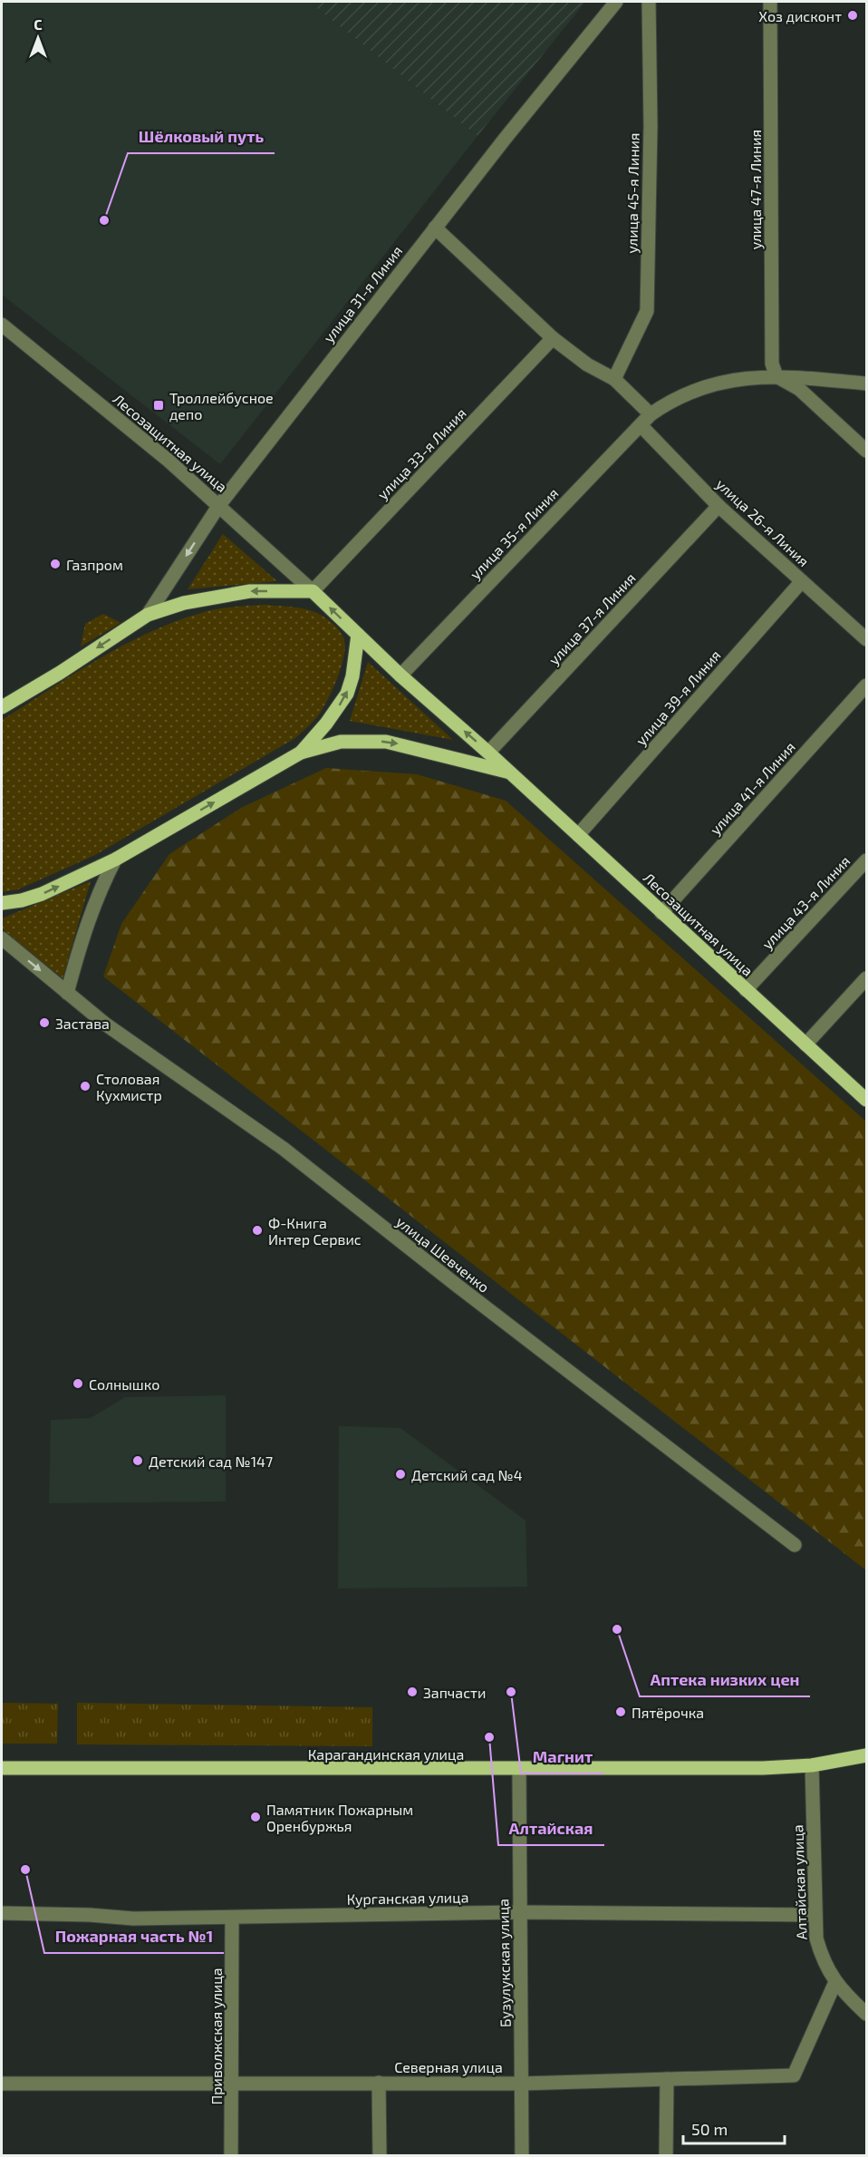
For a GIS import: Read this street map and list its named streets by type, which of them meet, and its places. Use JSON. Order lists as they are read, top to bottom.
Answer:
{
  "streets": {
    "main road": ["Лесозащитная улица", "Карагандинская улица"],
    "street": [
      "улица 47-я Линия",
      "улица 45-я Линия",
      "улица 31-я Линия",
      "улица 33-я Линия",
      "улица 26-я Линия",
      "улица 35-я Линия",
      "улица 37-я Линия",
      "улица 39-я Линия",
      "улица 41-я Линия",
      "улица 43-я Линия",
      "улица Шевченко",
      "Алтайская улица",
      "Курганская улица",
      "Бузулукская улица",
      "Приволжская улица",
      "Северная улица"
    ]
  },
  "crossings": [
    ["улица 47-я Линия", "улица 35-я Линия"],
    ["улица 31-я Линия", "Лесозащитная улица"],
    ["Лесозащитная улица", "улица 33-я Линия"],
    ["Лесозащитная улица", "улица 35-я Линия"],
    ["Лесозащитная улица", "улица 37-я Линия"],
    ["Лесозащитная улица", "улица 39-я Линия"],
    ["Лесозащитная улица", "улица 41-я Линия"],
    ["Лесозащитная улица", "улица 43-я Линия"],
    ["улица 26-я Линия", "улица 35-я Линия"],
    ["улица 26-я Линия", "улица 37-я Линия"],
    ["улица 26-я Линия", "улица 39-я Линия"],
    ["Карагандинская улица", "Алтайская улица"],
    ["Карагандинская улица", "Бузулукская улица"],
    ["Алтайская улица", "Курганская улица"],
    ["Алтайская улица", "Северная улица"],
    ["Курганская улица", "Бузулукская улица"],
    ["Курганская улица", "Приволжская улица"],
    ["Бузулукская улица", "Северная улица"],
    ["Приволжская улица", "Северная улица"]
  ],
  "places": {
    "other": [
      "Хоз дисконт",
      "Шёлковый путь",
      "Газпром",
      "Застава",
      "Столовая Кухмистр",
      "Ф-Книга Интер Сервис",
      "Солнышко",
      "Детский сад №147",
      "Детский сад №4",
      "Аптека низких цен",
      "Запчасти",
      "Магнит",
      "Пятёрочка",
      "Алтайская",
      "Памятник Пожарным Оренбуржья",
      "Пожарная часть №1"
    ],
    "transit": ["Троллейбусное депо"]
  },
  "scale_bar": "50 m",
  "north": "top"
}
